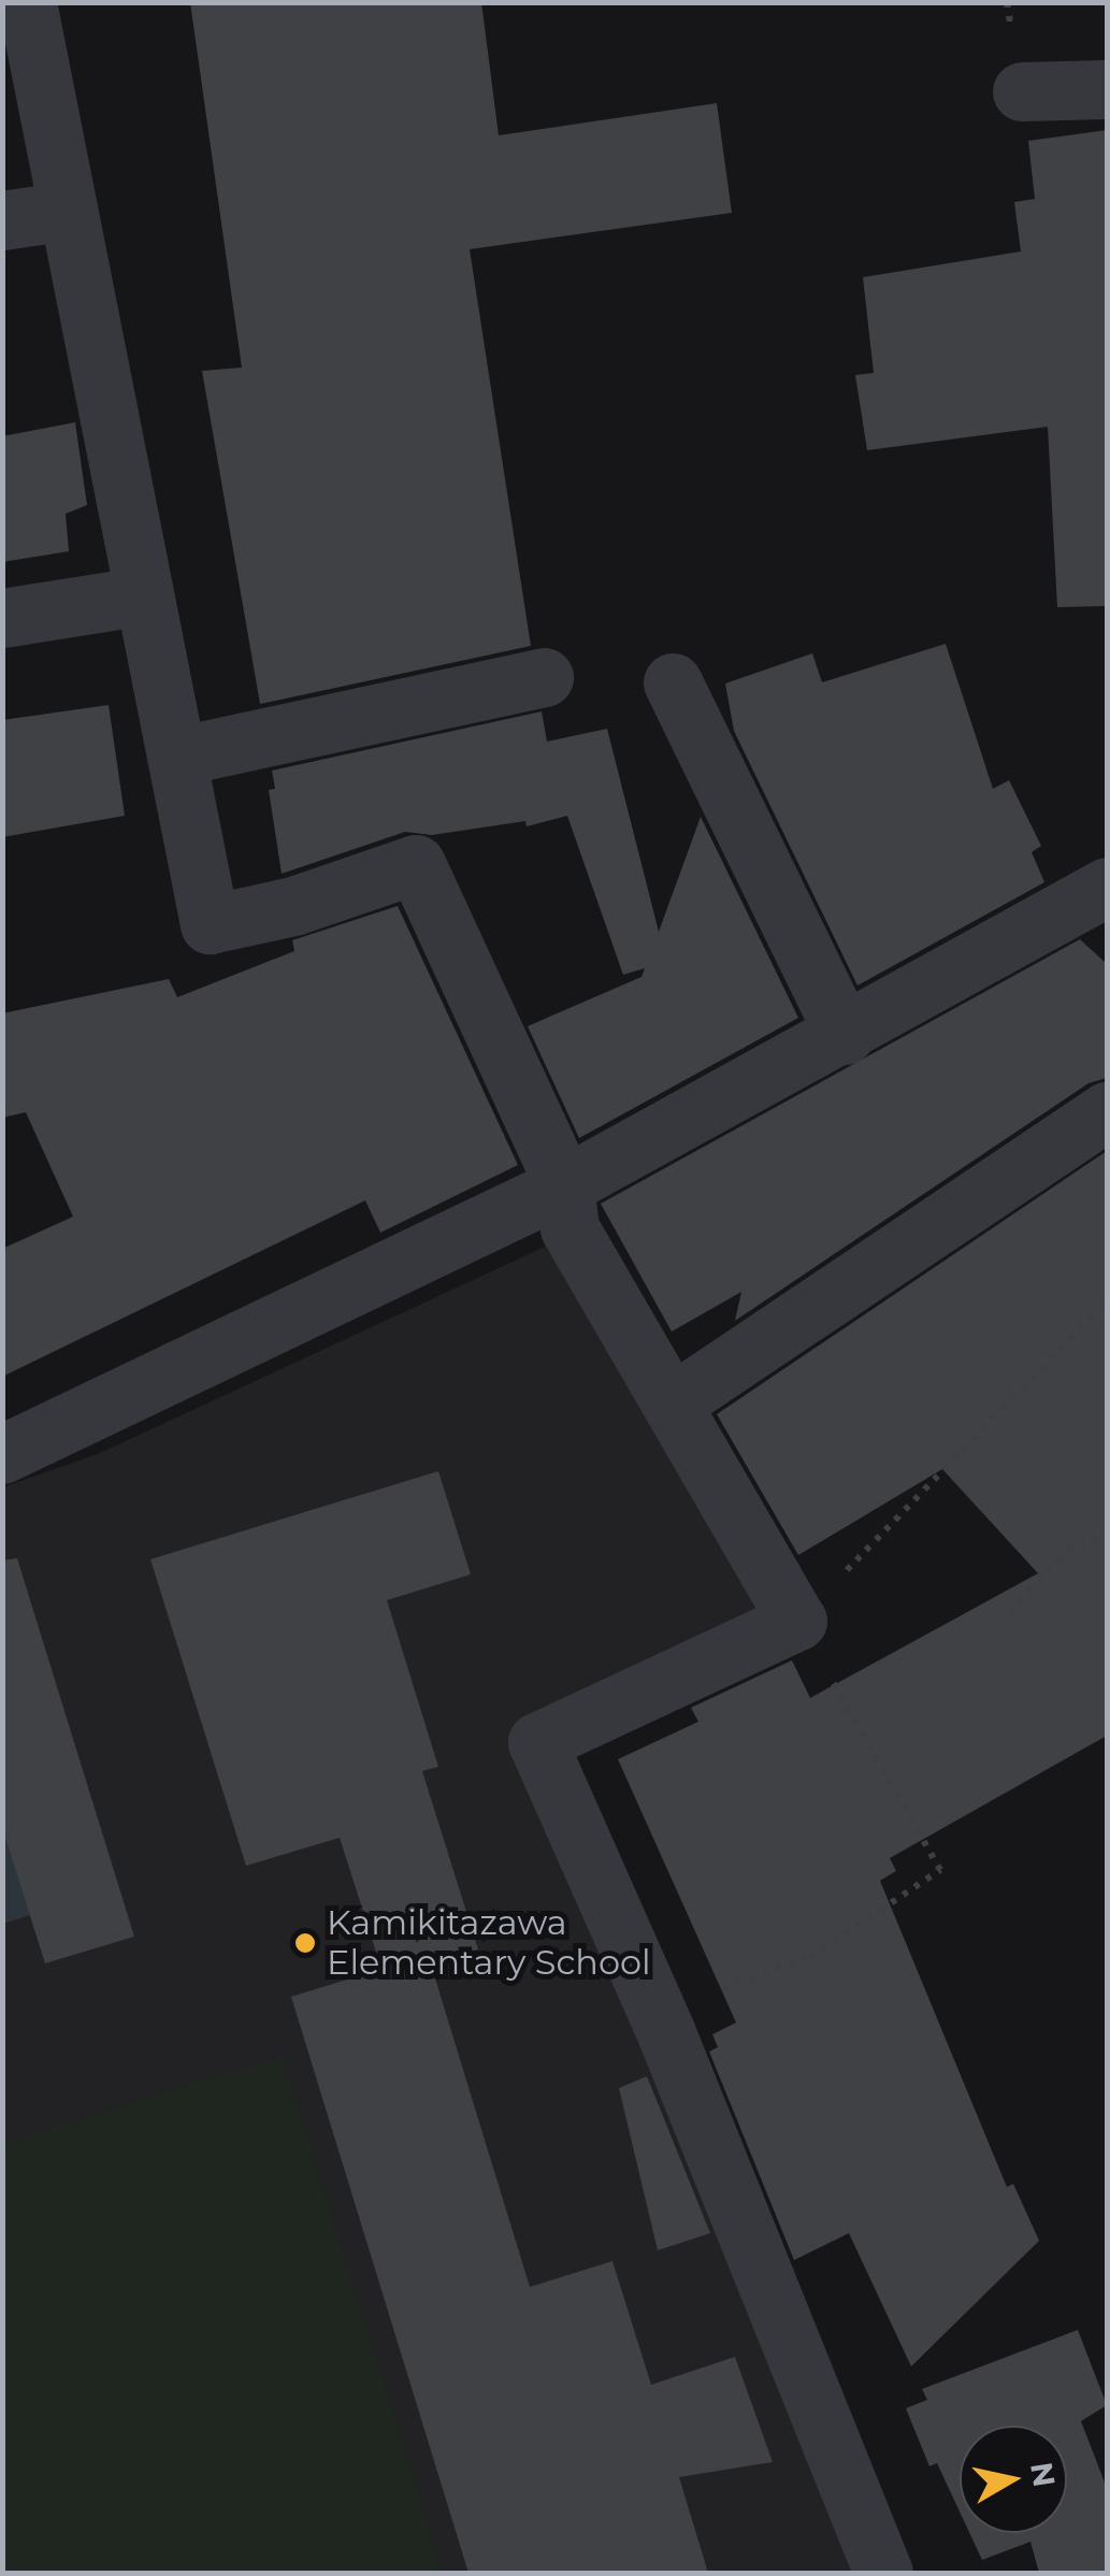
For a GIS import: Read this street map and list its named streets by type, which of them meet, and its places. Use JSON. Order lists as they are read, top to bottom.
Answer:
{
  "places": ["Kamikitazawa Elementary School"],
  "north": "right"
}
